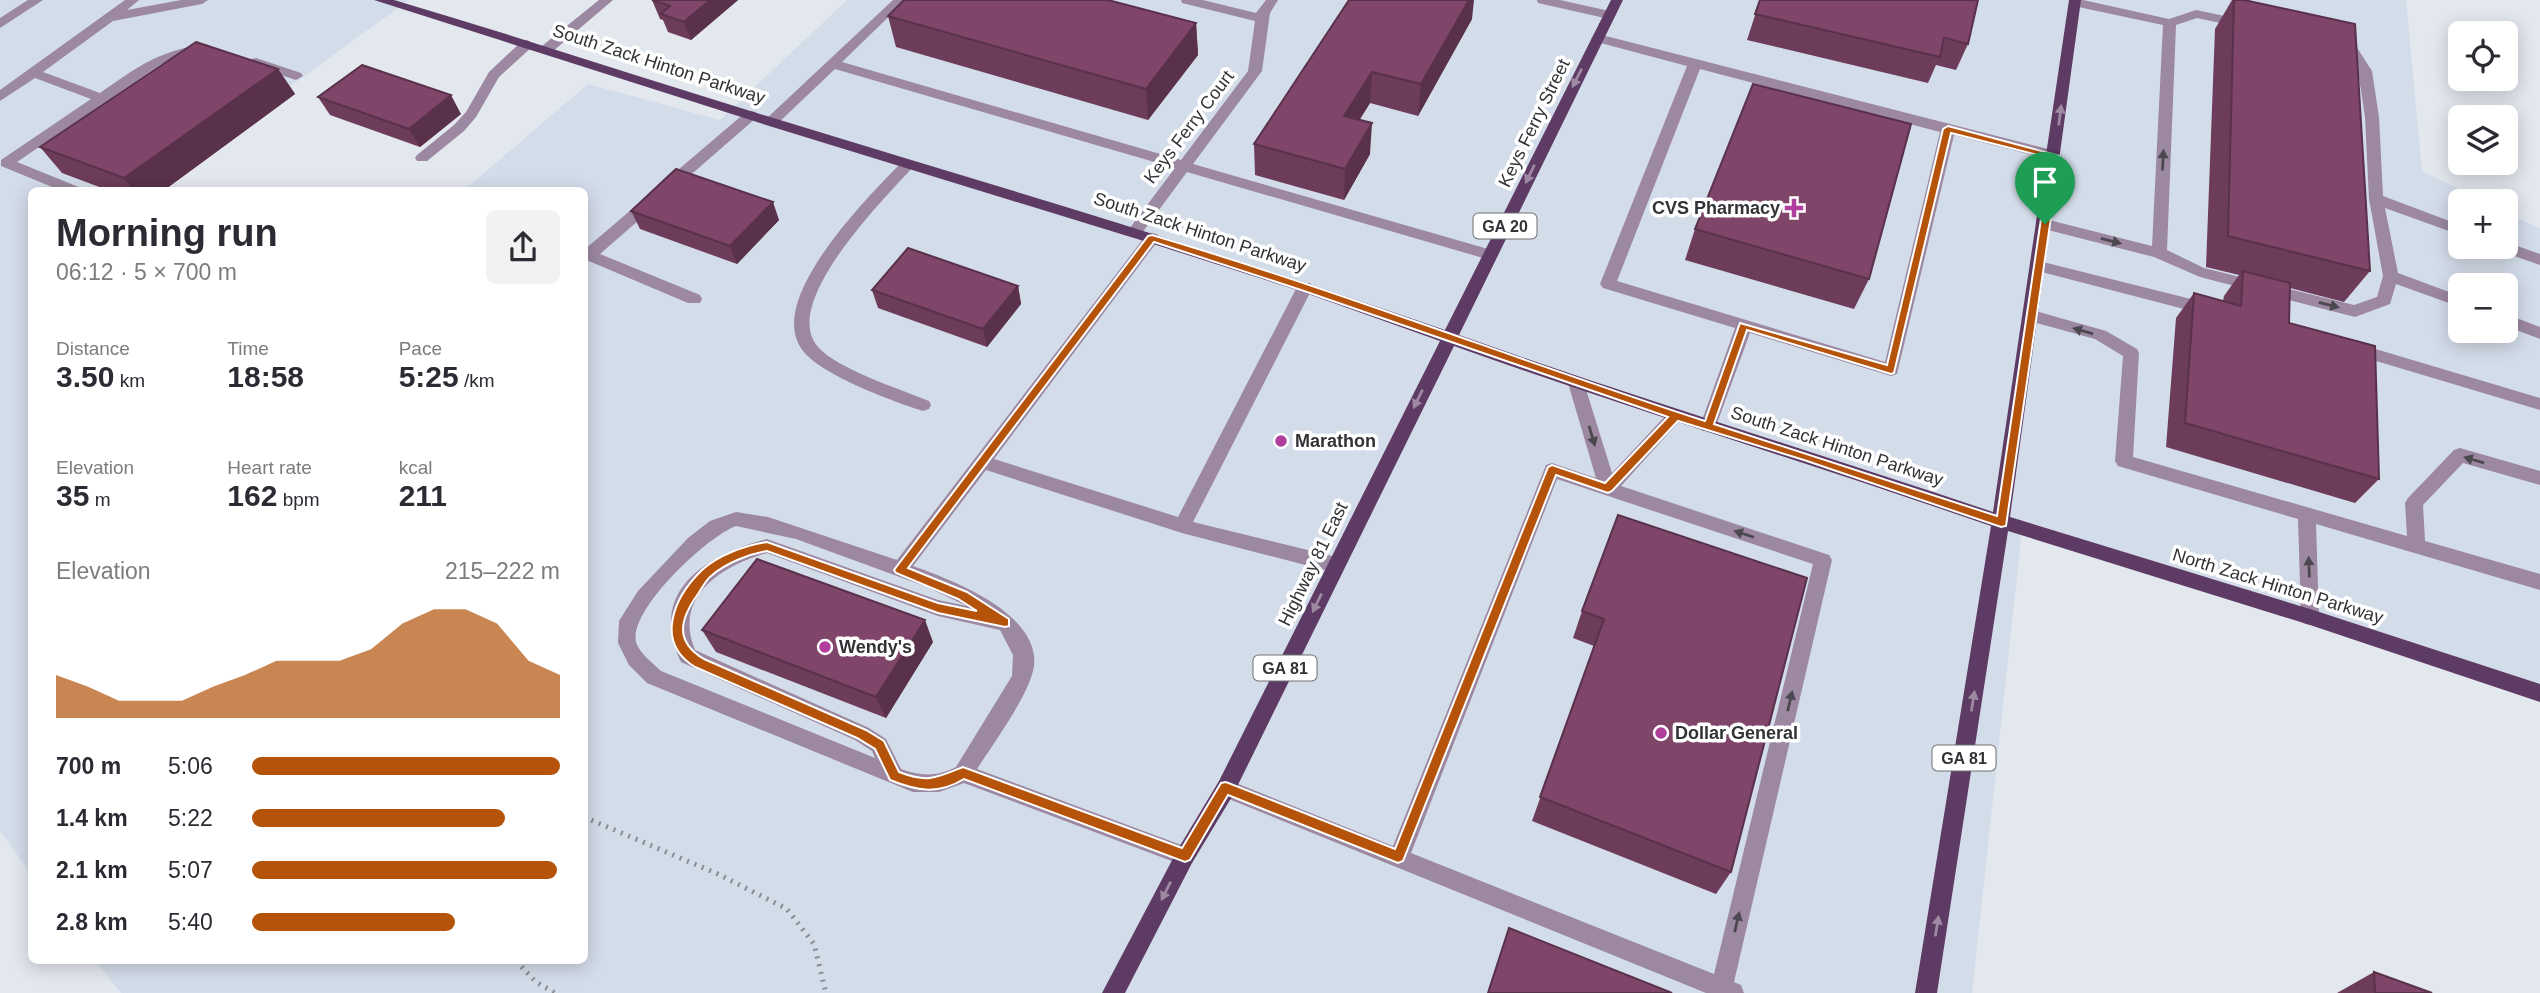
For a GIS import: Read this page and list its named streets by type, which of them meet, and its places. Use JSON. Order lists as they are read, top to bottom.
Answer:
{
  "streets": {
    "main road": [
      "South Zack Hinton Parkway",
      "Keys Ferry Street",
      "GA 20",
      "Highway 81 East",
      "North Zack Hinton Parkway",
      "GA 81"
    ],
    "street": ["Keys Ferry Court"]
  },
  "crossings": [
    ["South Zack Hinton Parkway", "Keys Ferry Street"],
    ["South Zack Hinton Parkway", "Keys Ferry Court"],
    ["South Zack Hinton Parkway", "Highway 81 East"],
    ["South Zack Hinton Parkway", "North Zack Hinton Parkway"],
    ["South Zack Hinton Parkway", "GA 81"],
    ["Keys Ferry Street", "Highway 81 East"],
    ["North Zack Hinton Parkway", "GA 81"]
  ],
  "one_way": ["Keys Ferry Street", "Highway 81 East"],
  "places": {
    "health": ["CVS Pharmacy"],
    "other": ["Marathon", "Wendy's", "Dollar General"]
  },
  "page": {
    "map_buttons": ["+", "−"],
    "heading": ["Morning run", "06:12 · 5 × 700 m"],
    "stats": [
      ["Distance", "3.50 km"],
      ["Time", "18:58"],
      ["Pace", "5:25 /km"],
      ["Elevation", "35 m"],
      ["Heart rate", "162 bpm"],
      ["kcal", "211"]
    ],
    "chart": ["Elevation", "215–222 m"],
    "list": [
      {
        "name": "700 m",
        "note": "5:06"
      },
      {
        "name": "1.4 km",
        "note": "5:22"
      },
      {
        "name": "2.1 km",
        "note": "5:07"
      },
      {
        "name": "2.8 km",
        "note": "5:40"
      }
    ]
  }
}
